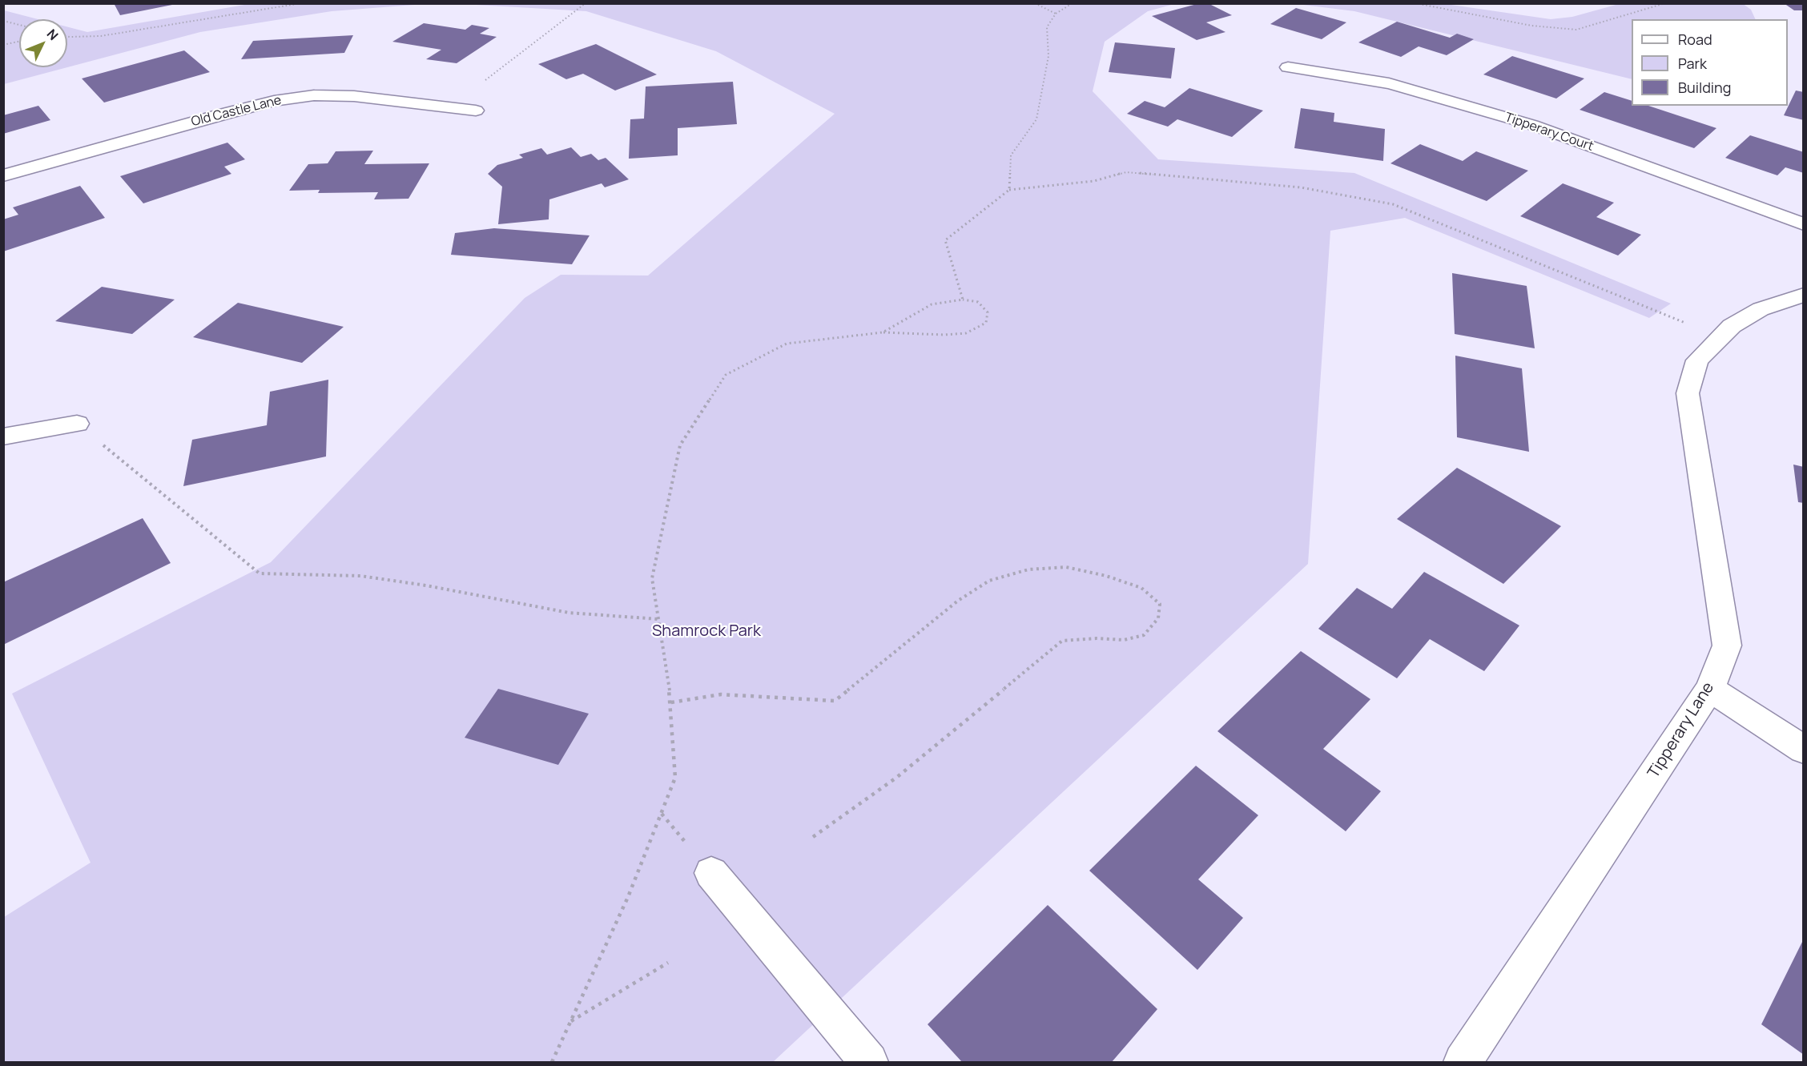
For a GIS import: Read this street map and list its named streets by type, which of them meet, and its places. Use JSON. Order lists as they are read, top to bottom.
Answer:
{
  "streets": {
    "street": ["Old Castle Lane", "Tipperary Court", "Tipperary Lane"]
  },
  "parks": ["Shamrock Park"],
  "legend": ["Road", "Park", "Building"],
  "north": "top right"
}
